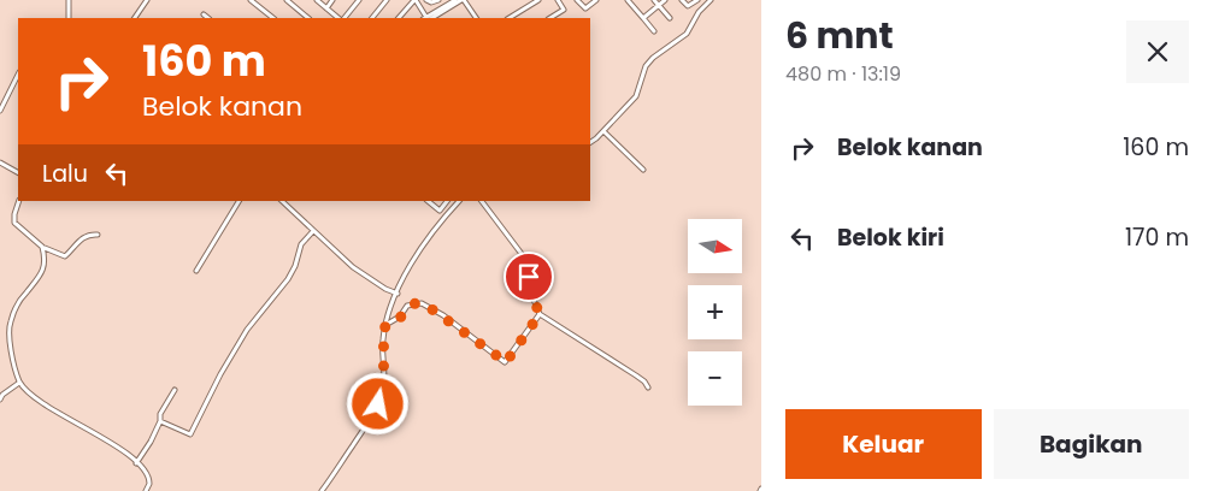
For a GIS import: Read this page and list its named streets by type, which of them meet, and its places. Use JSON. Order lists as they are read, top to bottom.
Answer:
{
  "north": "right",
  "page": {
    "heading": ["6 mnt", "480 m · 13:19"],
    "turn": ["160 m", "Belok kanan"],
    "list": [
      {
        "name": "Belok kanan",
        "value": "160 m"
      },
      {
        "name": "Belok kiri",
        "value": "170 m"
      }
    ],
    "then": "Lalu",
    "map_buttons": ["+", "−"],
    "buttons": ["Keluar", "Bagikan"]
  }
}
